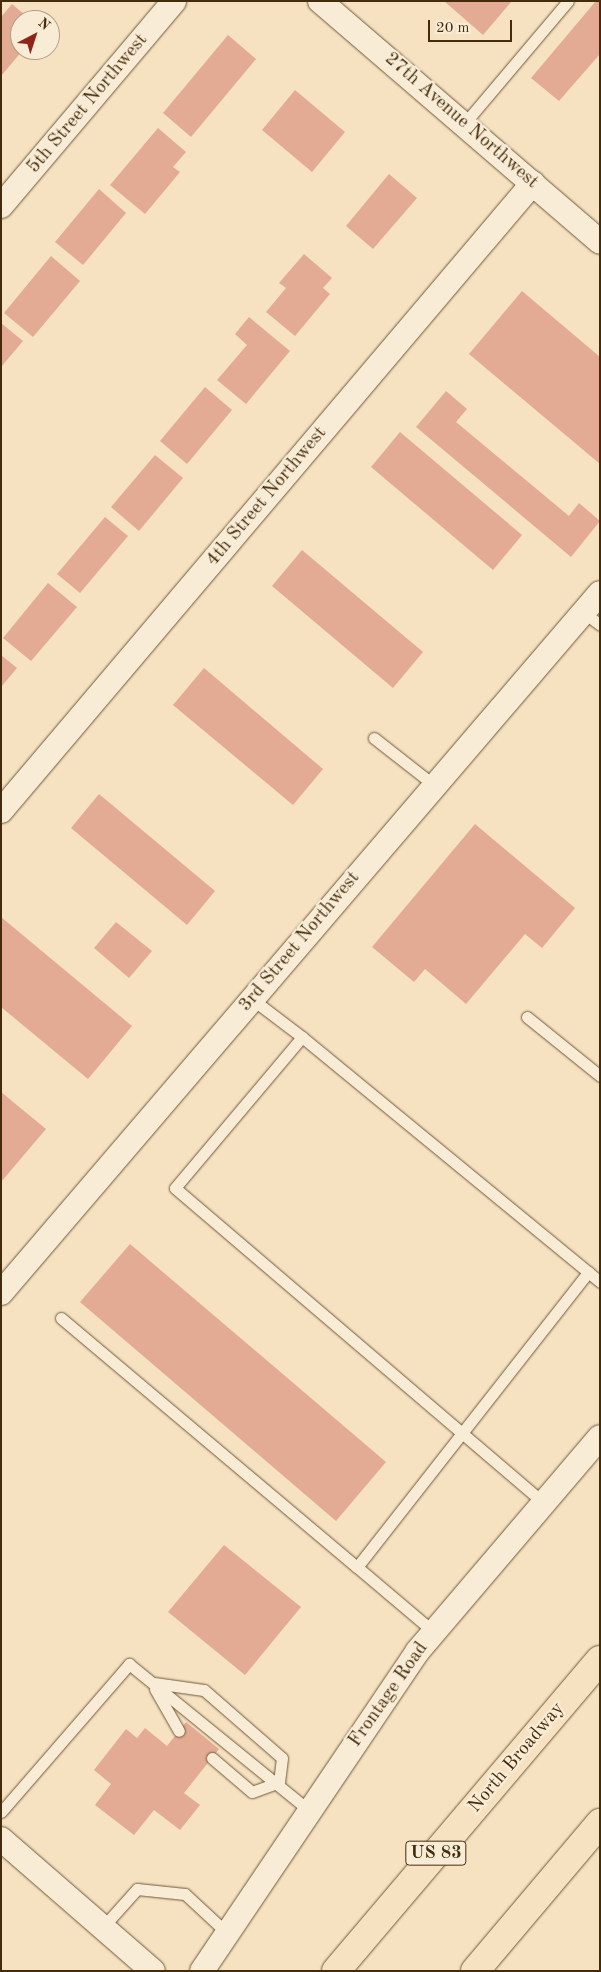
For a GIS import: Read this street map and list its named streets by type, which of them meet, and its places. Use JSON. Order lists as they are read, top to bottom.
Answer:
{
  "streets": {
    "main road": ["North Broadway", "US 83"],
    "street": [
      "5th Street Northwest",
      "27th Avenue Northwest",
      "4th Street Northwest",
      "3rd Street Northwest",
      "Frontage Road"
    ]
  },
  "crossings": [
    ["27th Avenue Northwest", "4th Street Northwest"]
  ],
  "scale_bar": "20 m",
  "north": "top right"
}
